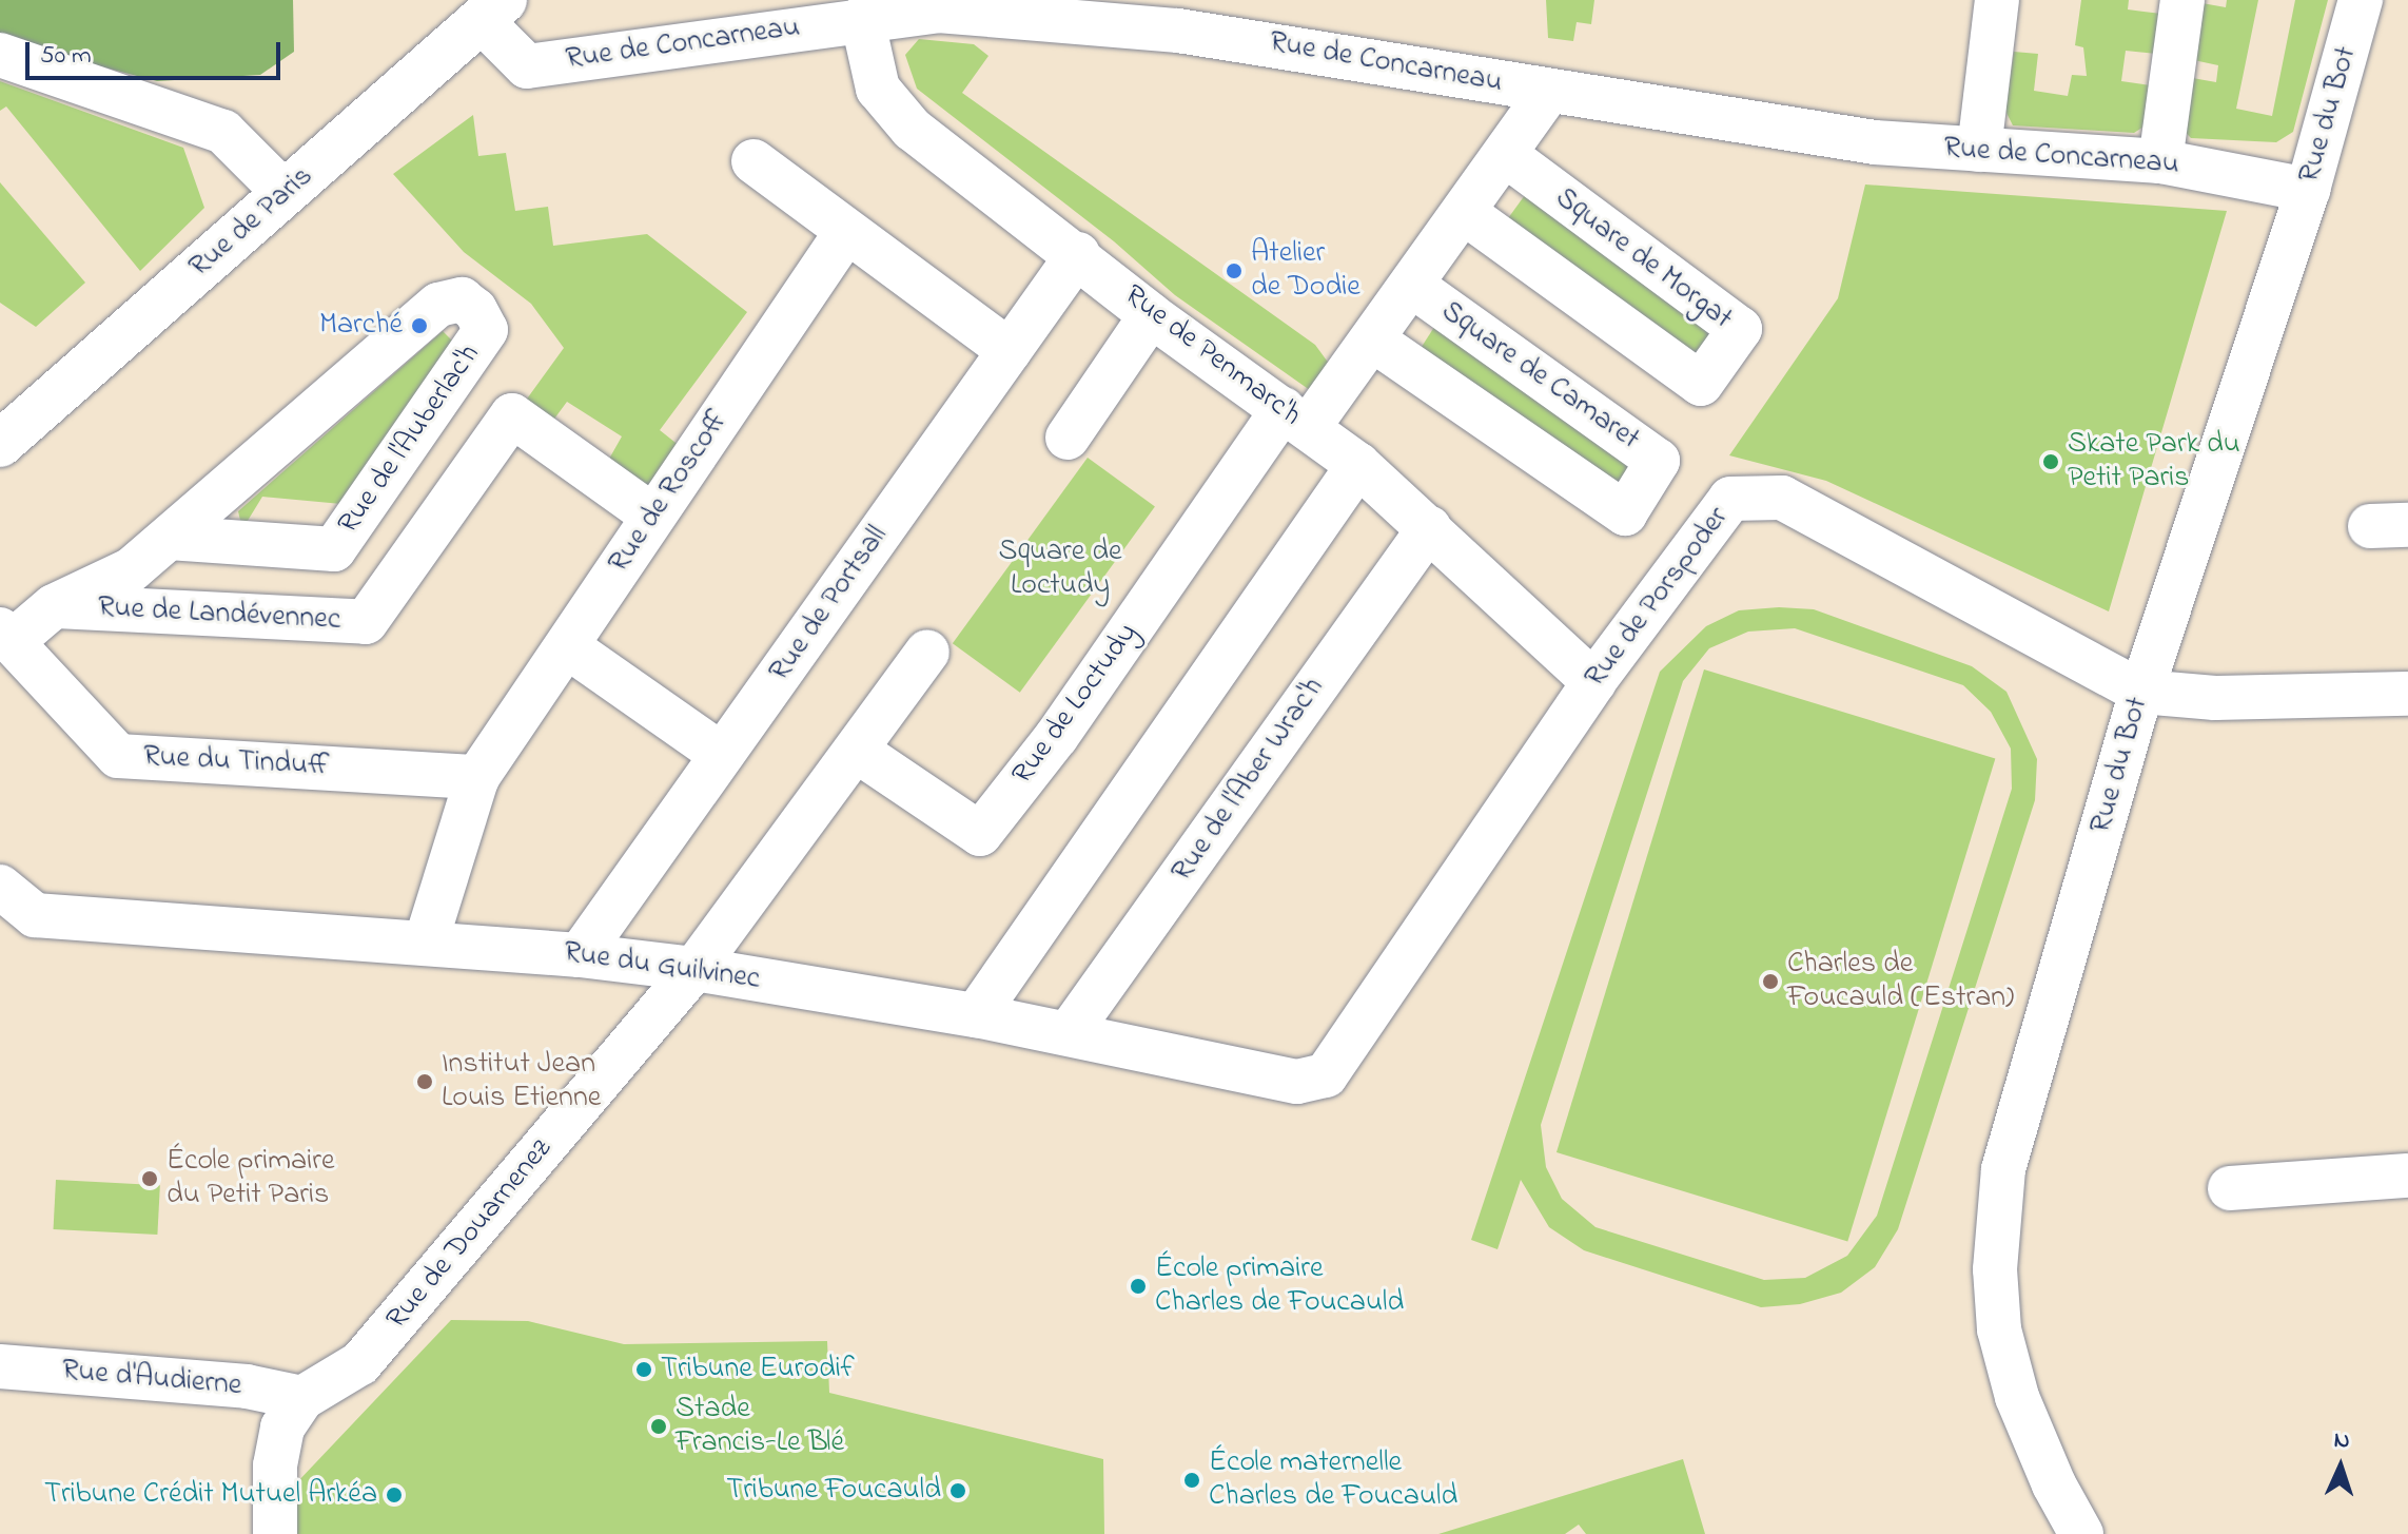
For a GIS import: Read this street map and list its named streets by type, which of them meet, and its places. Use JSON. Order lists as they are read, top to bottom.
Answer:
{
  "streets": {
    "main road": ["Rue de Paris"],
    "street": [
      "Rue de Concarneau",
      "Rue du Bot",
      "Square de Morgat",
      "Rue de Penmarc'h",
      "Square de Camaret",
      "Rue de l'Auberlac'h",
      "Rue de Roscoff",
      "Rue de Porspoder",
      "Rue de Portsall",
      "Rue de Landévennec",
      "Rue de Loctudy",
      "Rue du Tinduff",
      "Rue de l'Aber Wrac'h",
      "Rue du Guilvinec",
      "Rue de Douarnenez",
      "Rue d'Audierne"
    ]
  },
  "crossings": [
    ["Rue de Concarneau", "Rue du Bot"],
    ["Rue de Concarneau", "Rue de Paris"],
    ["Rue de Concarneau", "Rue de Penmarc'h"],
    ["Rue de Concarneau", "Rue de Loctudy"],
    ["Rue du Bot", "Rue de Porspoder"],
    ["Square de Morgat", "Rue de Loctudy"],
    ["Rue de Penmarc'h", "Rue de Porspoder"],
    ["Rue de Penmarc'h", "Rue de Portsall"],
    ["Rue de Penmarc'h", "Rue de Loctudy"],
    ["Rue de Penmarc'h", "Rue de l'Aber Wrac'h"],
    ["Square de Camaret", "Rue de Loctudy"],
    ["Rue de l'Auberlac'h", "Rue de Landévennec"],
    ["Rue de l'Auberlac'h", "Rue du Tinduff"],
    ["Rue de Roscoff", "Rue de Landévennec"],
    ["Rue de Roscoff", "Rue du Tinduff"],
    ["Rue de Roscoff", "Rue du Guilvinec"],
    ["Rue de Porspoder", "Rue du Guilvinec"],
    ["Rue de Portsall", "Rue du Guilvinec"],
    ["Rue de Loctudy", "Rue de Douarnenez"],
    ["Rue de l'Aber Wrac'h", "Rue du Guilvinec"],
    ["Rue du Guilvinec", "Rue de Douarnenez"],
    ["Rue de Douarnenez", "Rue d'Audierne"]
  ],
  "parks": ["Square de Loctudy"],
  "places": [
    "Atelier de Dodie",
    "Marché",
    "Skate Park du Petit Paris",
    "Charles de Foucauld (Estran)",
    "Institut Jean Louis Etienne",
    "École primaire du Petit Paris",
    "École primaire Charles de Foucauld",
    "Tribune Eurodif",
    "Stade Francis-Le Blé",
    "École maternelle Charles de Foucauld",
    "Tribune Foucauld",
    "Tribune Crédit Mutuel Arkéa"
  ],
  "scale_bar": "50 m",
  "north": "top"
}
